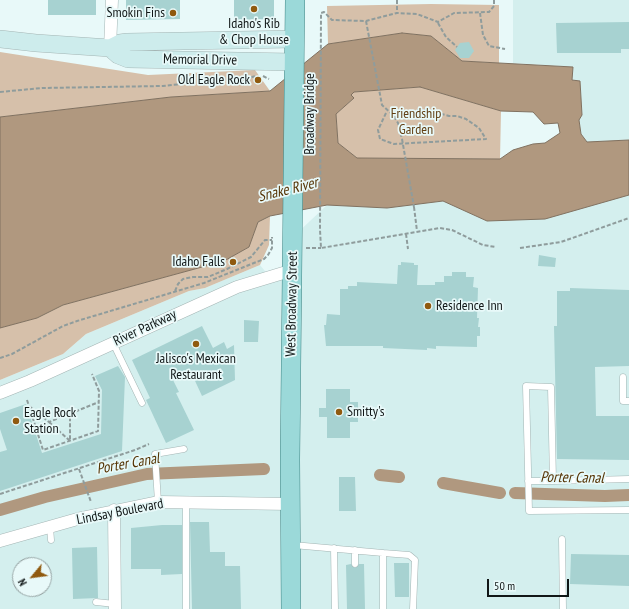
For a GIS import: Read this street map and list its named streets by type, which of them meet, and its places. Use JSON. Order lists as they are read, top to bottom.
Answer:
{
  "streets": {
    "main road": ["Memorial Drive", "West Broadway Street"],
    "street": ["River Parkway", "Lindsay Boulevard"],
    "path": ["Broadway Bridge"]
  },
  "crossings": [
    ["Memorial Drive", "West Broadway Street"],
    ["West Broadway Street", "River Parkway"],
    ["West Broadway Street", "Lindsay Boulevard"]
  ],
  "water": ["Snake River", "Porter Canal"],
  "parks": ["Friendship Garden"],
  "places": [
    "Idaho's Rib & Chop House",
    "Smokin Fins",
    "Old Eagle Rock",
    "Idaho Falls",
    "Residence Inn",
    "Jalisco's Mexican Restaurant",
    "Smitty's",
    "Eagle Rock Station"
  ],
  "scale_bar": "50 m",
  "north": "bottom left"
}
